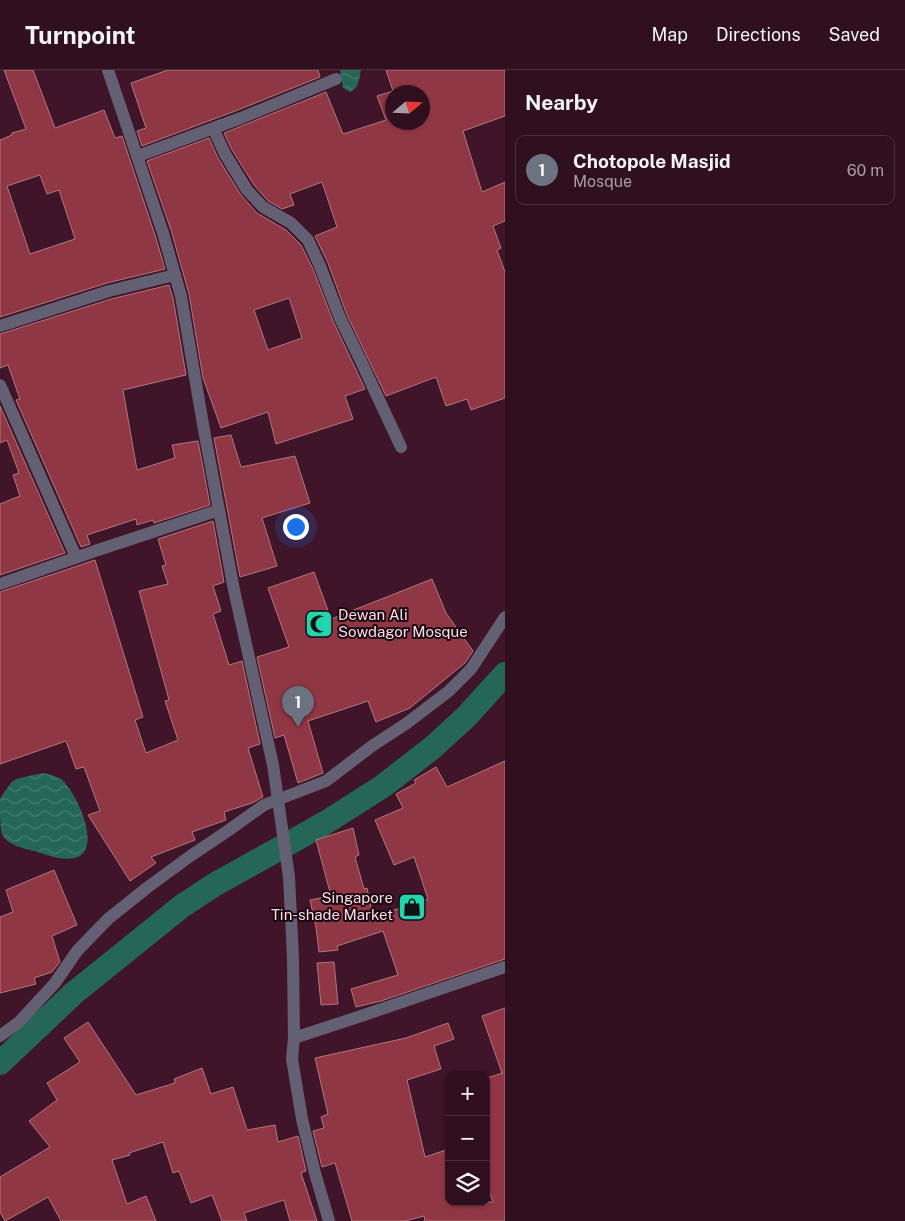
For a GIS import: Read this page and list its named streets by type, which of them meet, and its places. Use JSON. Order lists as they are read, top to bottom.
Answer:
{
  "places": {
    "mosque": ["Dewan Ali Sowdagor Mosque"],
    "shop": ["Singapore Tin-shade Market"]
  },
  "north": "right",
  "page": {
    "header": "Turnpoint",
    "nav": ["Map", "Directions", "Saved"],
    "heading": "Nearby",
    "list": [
      {
        "mark": "1",
        "name": "Chotopole Masjid",
        "note": "Mosque",
        "value": "60 m"
      }
    ],
    "pins": "1",
    "map_buttons": ["+", "−"]
  }
}
